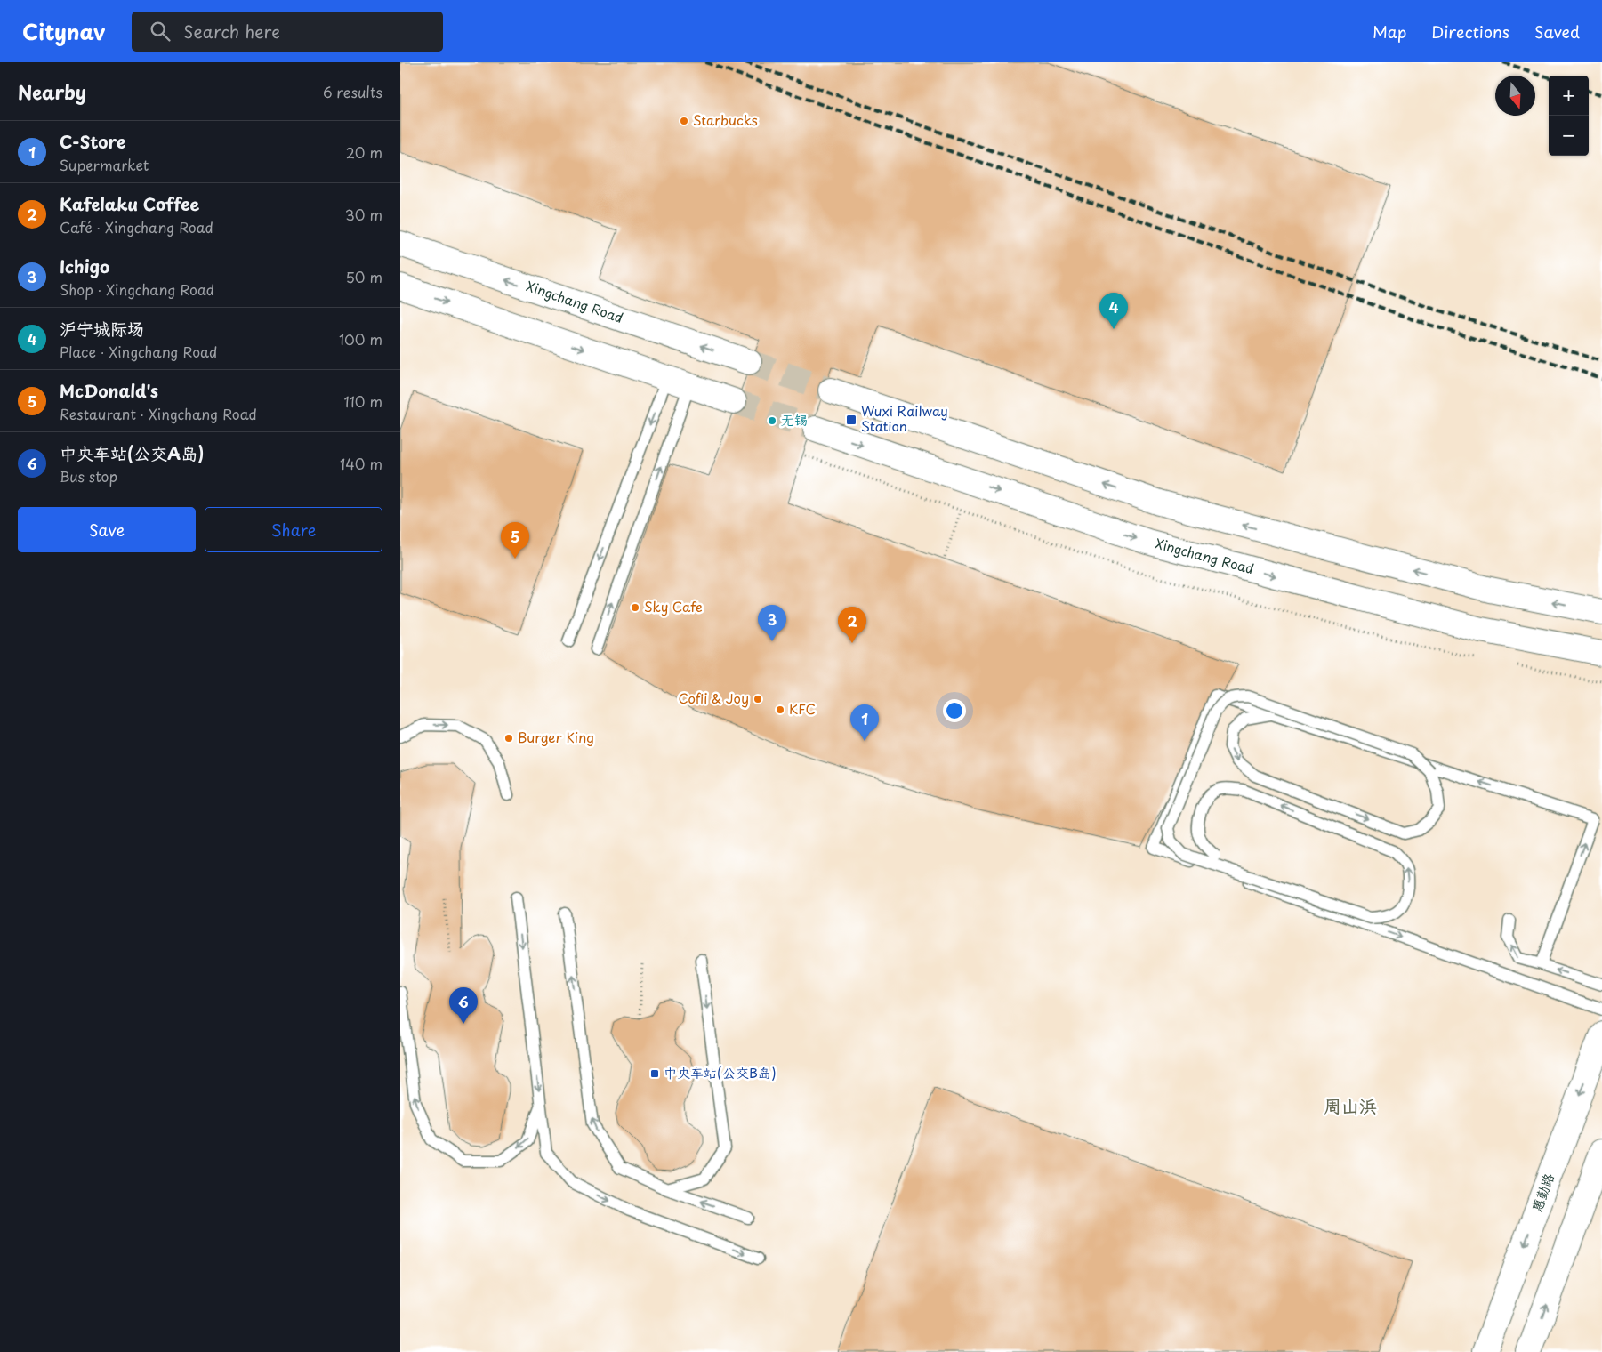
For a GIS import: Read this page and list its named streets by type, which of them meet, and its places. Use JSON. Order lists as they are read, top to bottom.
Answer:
{
  "streets": {
    "main road": ["Xingchang Road", "惠勤路"]
  },
  "districts": ["周山浜"],
  "places": {
    "other": [
      "Starbucks",
      "无锡",
      "Sky Cafe",
      "Cofii & Joy",
      "KFC",
      "Burger King"
    ],
    "transit": ["Wuxi Railway Station", "中央车站(公交B岛)"]
  },
  "north": "bottom",
  "page": {
    "header": "Citynav",
    "search": "Search here",
    "nav": ["Map", "Directions", "Saved"],
    "heading": ["Nearby", "6 results"],
    "map_buttons": ["+", "−"],
    "list": [
      {
        "mark": "1",
        "name": "C-Store",
        "note": "Supermarket",
        "value": "20 m"
      },
      {
        "mark": "2",
        "name": "Kafelaku Coffee",
        "note": "Café · Xingchang Road",
        "value": "30 m"
      },
      {
        "mark": "3",
        "name": "Ichigo",
        "note": "Shop · Xingchang Road",
        "value": "50 m"
      },
      {
        "mark": "4",
        "name": "沪宁城际场",
        "note": "Place · Xingchang Road",
        "value": "100 m"
      },
      {
        "mark": "5",
        "name": "McDonald's",
        "note": "Restaurant · Xingchang Road",
        "value": "110 m"
      },
      {
        "mark": "6",
        "name": "中央车站(公交A岛)",
        "note": "Bus stop",
        "value": "140 m"
      }
    ],
    "pins": [
      "4",
      "5",
      "3",
      "2",
      "1",
      "6"
    ],
    "buttons": ["Save", "Share"]
  }
}
